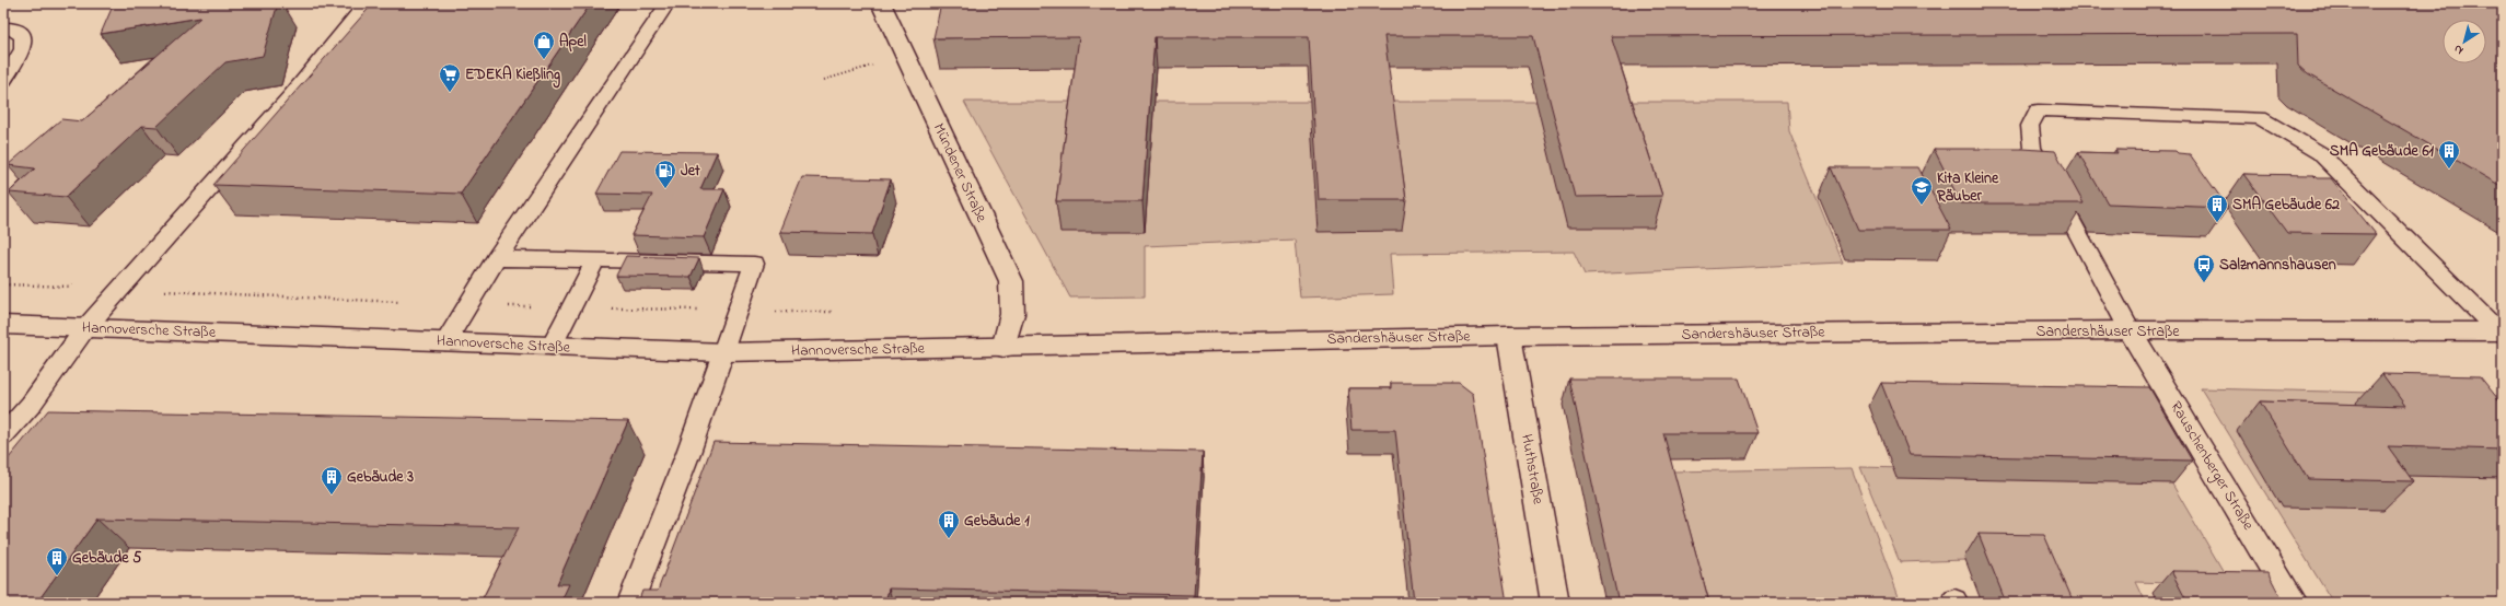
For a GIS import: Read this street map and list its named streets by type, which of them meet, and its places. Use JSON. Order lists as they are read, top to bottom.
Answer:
{
  "streets": {
    "main road": [
      "Mündener Straße",
      "Hannoversche Straße",
      "Sandershäuser Straße",
      "Rauschenberger Straße",
      "Huthstraße"
    ]
  },
  "crossings": [
    ["Mündener Straße", "Hannoversche Straße"],
    ["Mündener Straße", "Sandershäuser Straße"],
    ["Hannoversche Straße", "Sandershäuser Straße"],
    ["Sandershäuser Straße", "Rauschenberger Straße"],
    ["Sandershäuser Straße", "Huthstraße"]
  ],
  "places": {
    "shop": ["Apel"],
    "supermarket": ["EDEKA Kießling"],
    "building": [
      "SMA Gebäude 61",
      "SMA Gebäude 62",
      "Gebäude 3",
      "Gebäude 1",
      "Gebäude 5"
    ],
    "fuel station": ["Jet"],
    "school or university": ["Kita Kleine Räuber"],
    "bus stop": ["Salzmannshausen"]
  },
  "north": "bottom left"
}
